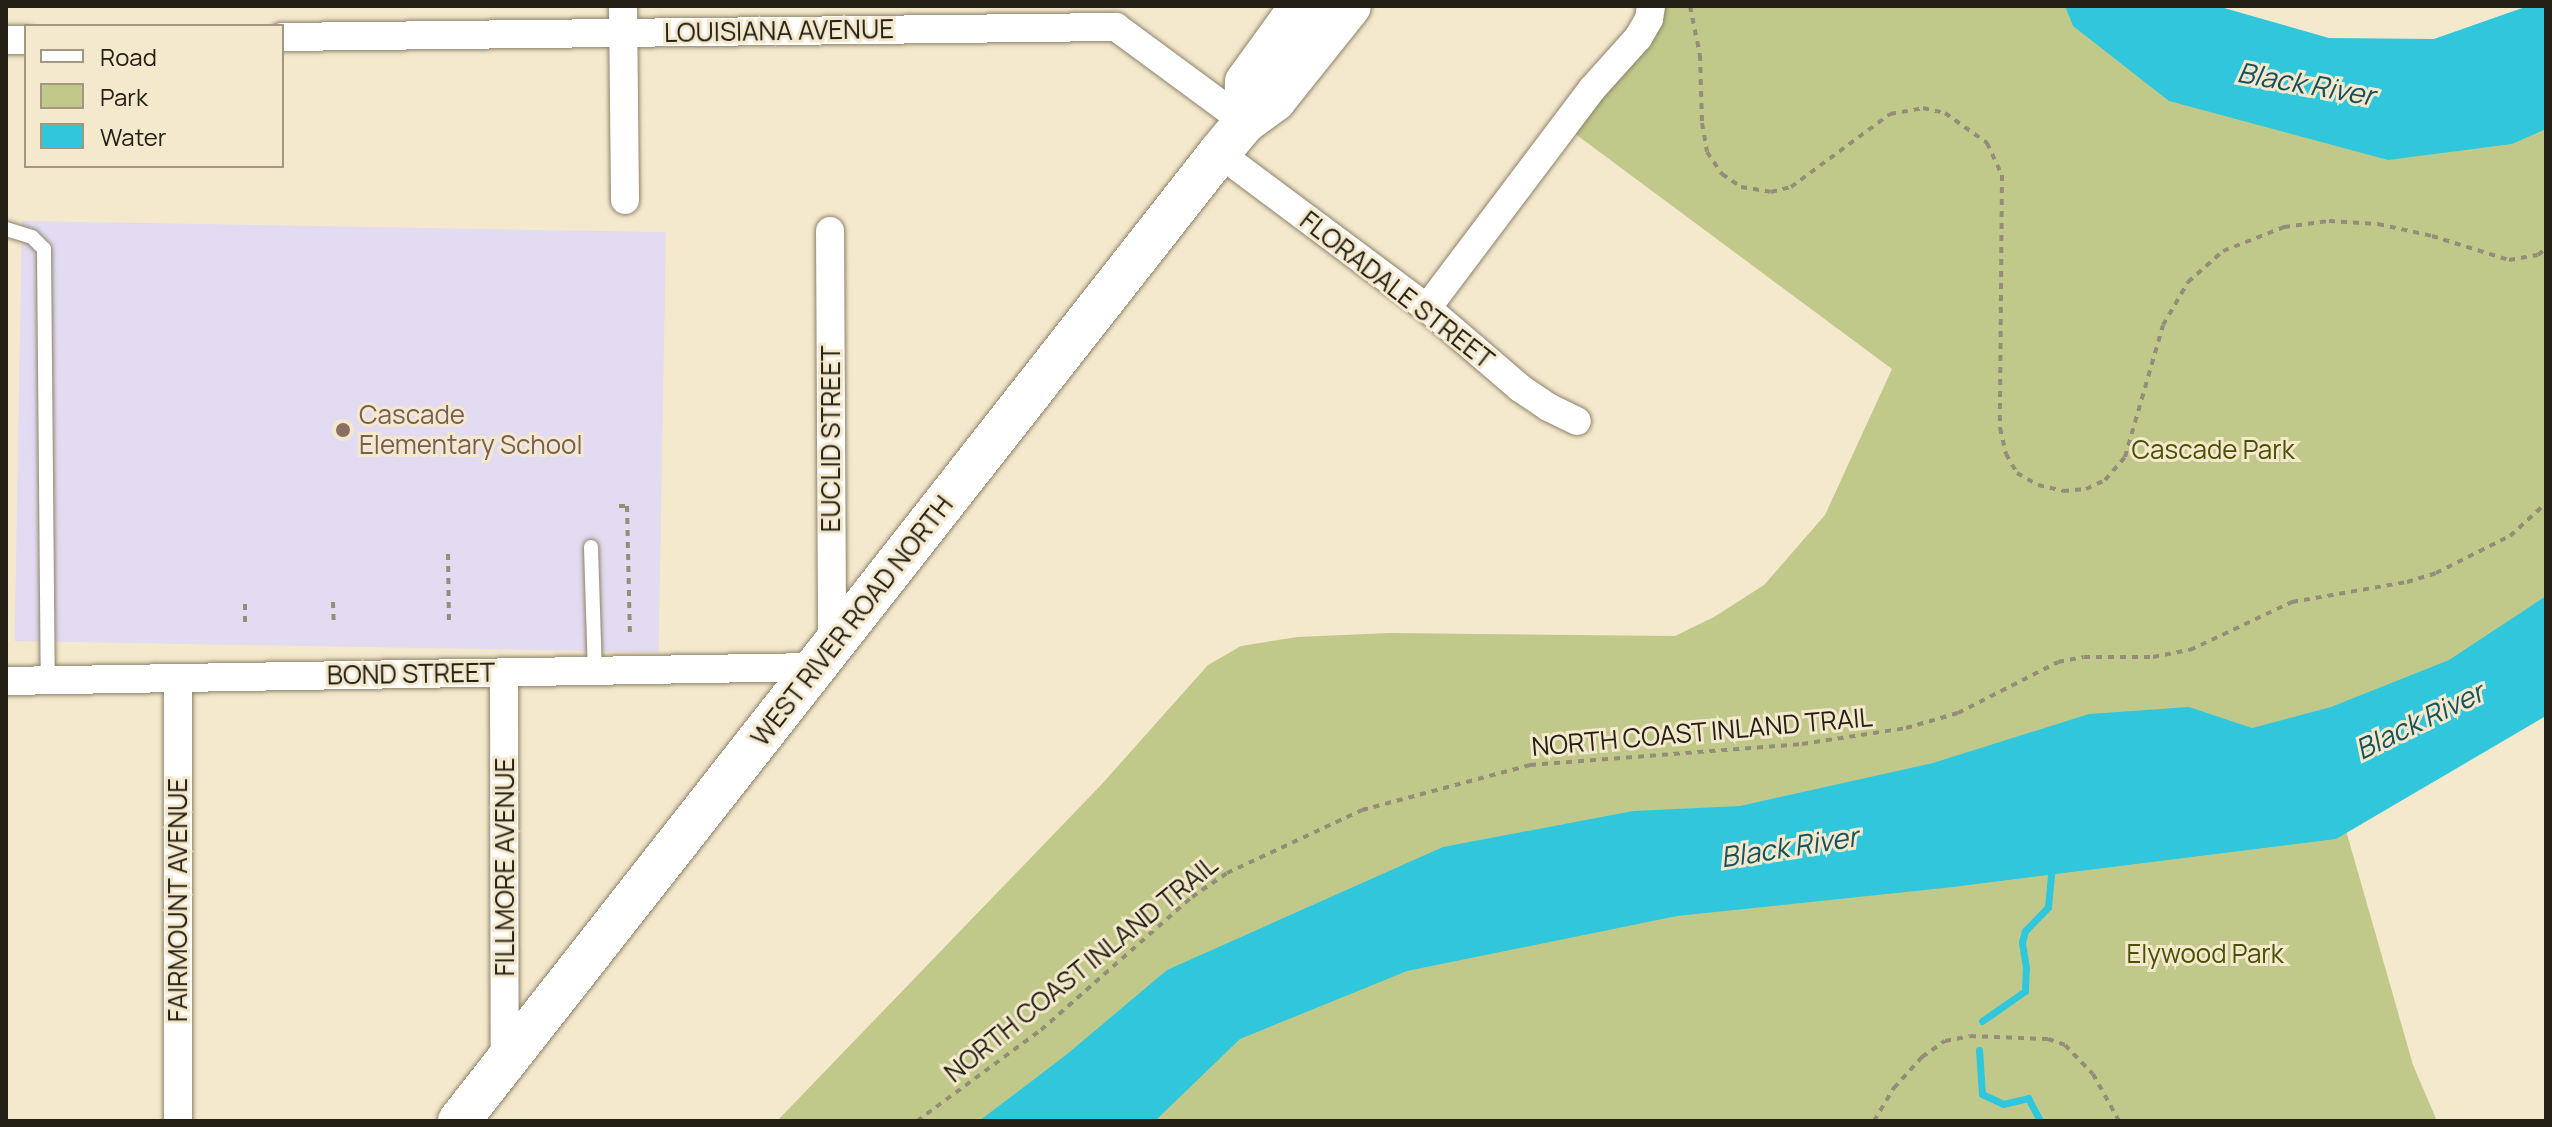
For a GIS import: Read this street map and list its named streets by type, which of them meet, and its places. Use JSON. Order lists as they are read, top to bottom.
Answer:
{
  "streets": {
    "street": [
      "LOUISIANA AVENUE",
      "FLORADALE STREET",
      "EUCLID STREET",
      "WEST RIVER ROAD NORTH",
      "BOND STREET",
      "FILLMORE AVENUE",
      "FAIRMOUNT AVENUE"
    ],
    "path": ["NORTH COAST INLAND TRAIL"]
  },
  "crossings": [
    ["LOUISIANA AVENUE", "WEST RIVER ROAD NORTH"],
    ["FLORADALE STREET", "WEST RIVER ROAD NORTH"],
    ["EUCLID STREET", "WEST RIVER ROAD NORTH"],
    ["EUCLID STREET", "BOND STREET"],
    ["WEST RIVER ROAD NORTH", "BOND STREET"],
    ["WEST RIVER ROAD NORTH", "FILLMORE AVENUE"],
    ["BOND STREET", "FILLMORE AVENUE"],
    ["BOND STREET", "FAIRMOUNT AVENUE"]
  ],
  "water": ["Black River"],
  "parks": ["Cascade Park", "Elywood Park"],
  "places": ["Cascade Elementary School"],
  "legend": ["Road", "Park", "Water"]
}
